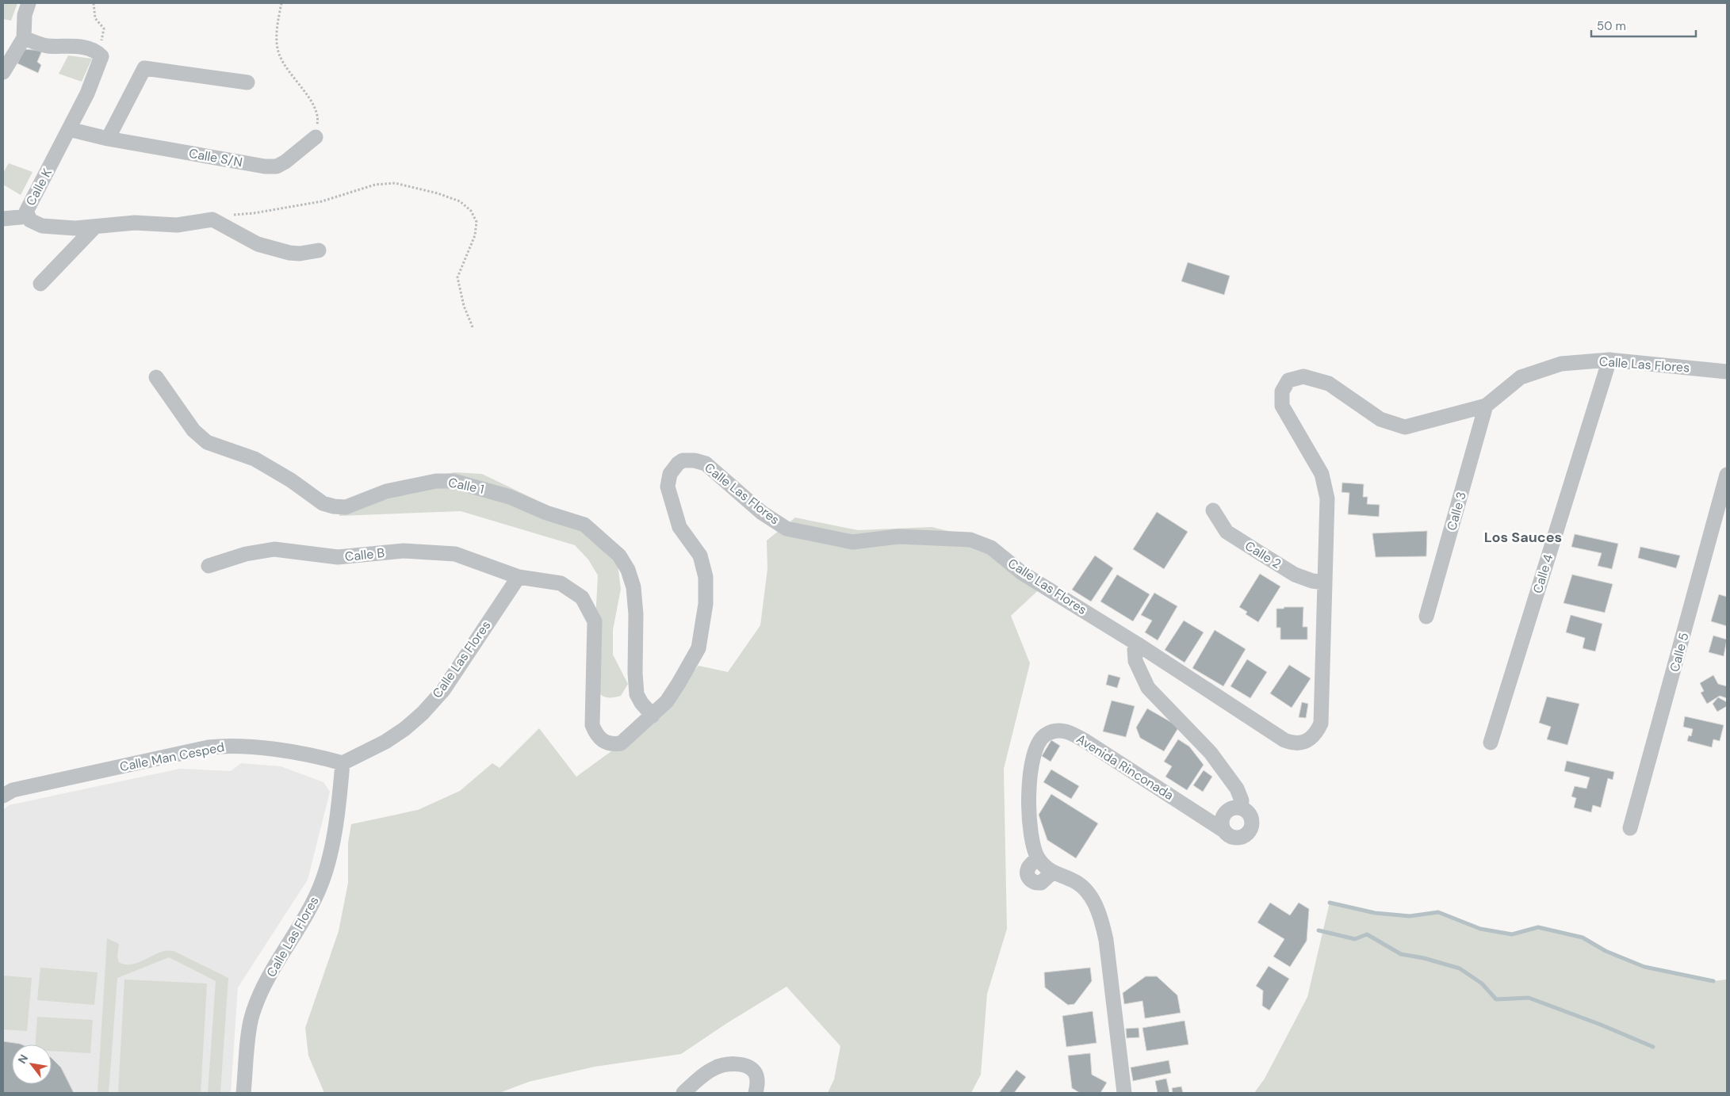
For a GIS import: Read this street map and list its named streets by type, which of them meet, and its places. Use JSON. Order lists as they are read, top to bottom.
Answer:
{
  "streets": {
    "street": [
      "Calle S/N",
      "Calle K",
      "Calle Las Flores",
      "Calle 1",
      "Calle 3",
      "Calle B",
      "Calle 2",
      "Calle 4",
      "Calle 5",
      "Calle Man Cesped",
      "Avenida Rinconada"
    ]
  },
  "crossings": [
    ["Calle S/N", "Calle K"],
    ["Calle Las Flores", "Calle 1"],
    ["Calle Las Flores", "Calle 3"],
    ["Calle Las Flores", "Calle B"],
    ["Calle Las Flores", "Calle 2"],
    ["Calle Las Flores", "Calle 4"],
    ["Calle Las Flores", "Calle Man Cesped"],
    ["Calle Las Flores", "Avenida Rinconada"]
  ],
  "districts": ["Los Sauces"],
  "scale_bar": "50 m",
  "north": "top left"
}
